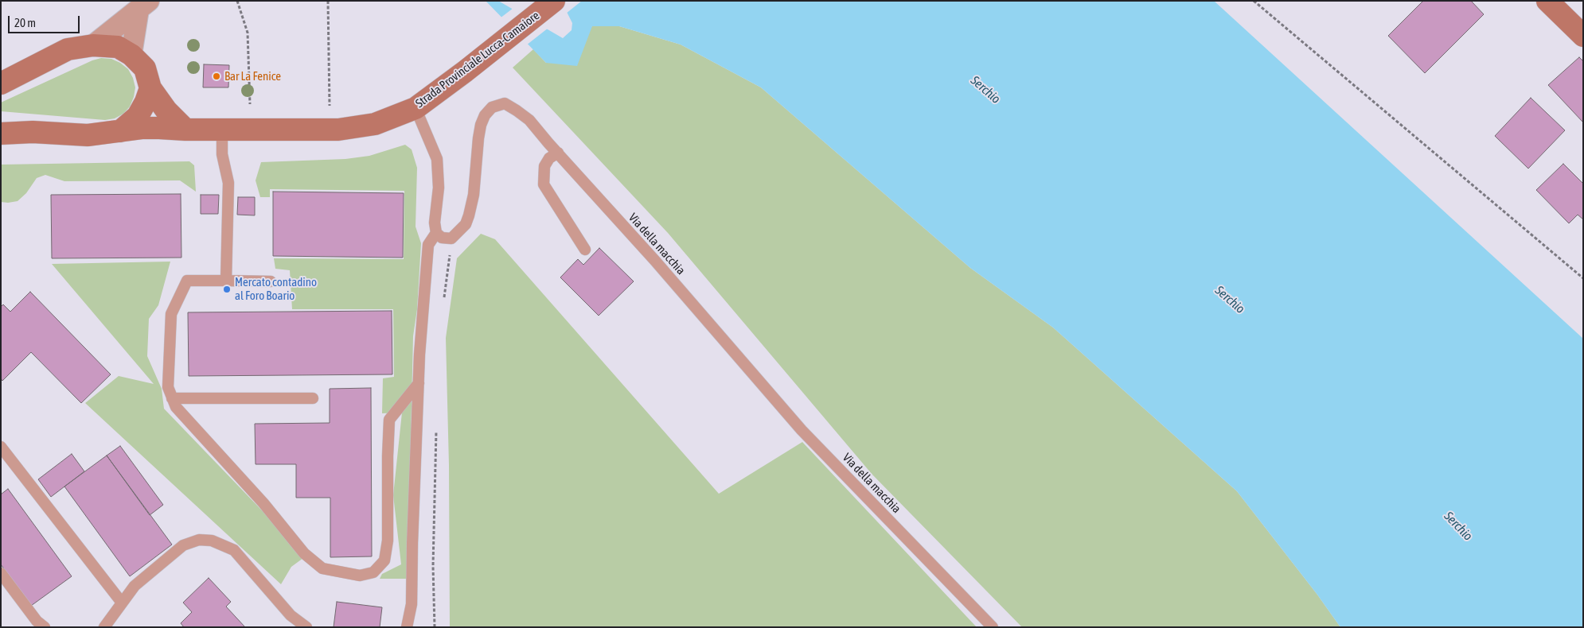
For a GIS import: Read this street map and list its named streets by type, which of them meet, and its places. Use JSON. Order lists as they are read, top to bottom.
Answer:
{
  "streets": {
    "main road": ["Strada Provinciale Lucca-Camaiore"],
    "lane": ["Via della macchia"]
  },
  "water": ["Serchio"],
  "places": ["Bar La Fenice", "Mercato contadino al Foro Boario"],
  "scale_bar": "20 m"
}
